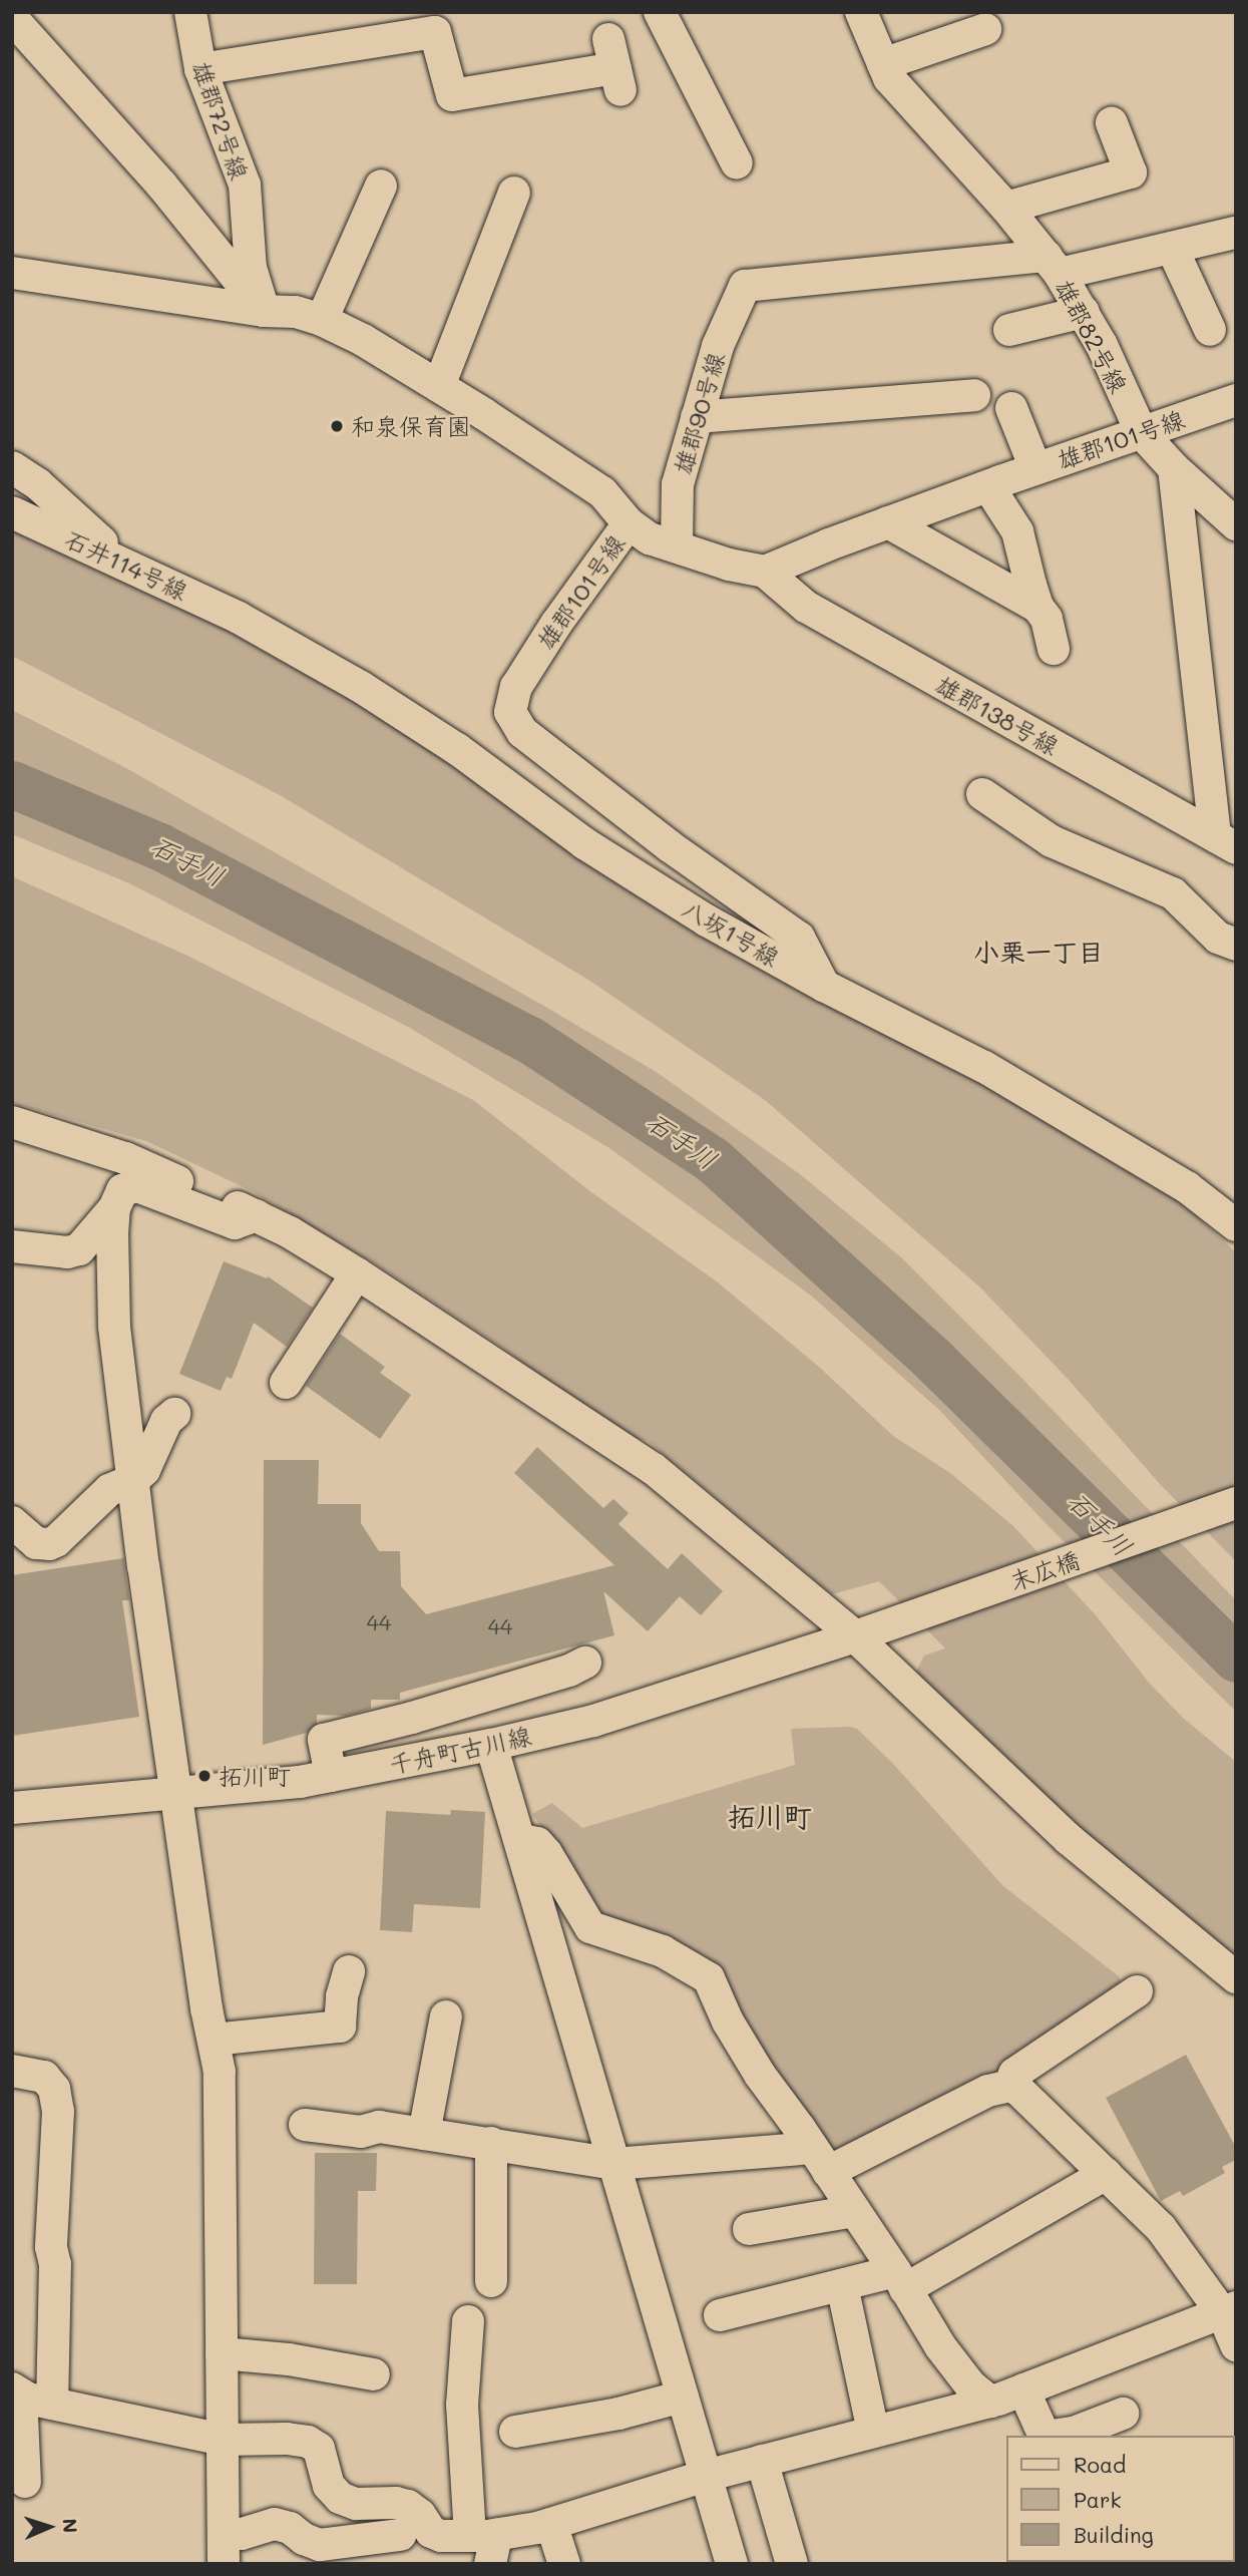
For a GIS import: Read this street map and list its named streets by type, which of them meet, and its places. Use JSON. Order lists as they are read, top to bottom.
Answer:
{
  "streets": {
    "street": [
      "雄郡72号線",
      "雄郡82号線",
      "雄郡90号線",
      "雄郡101号線",
      "石井114号線",
      "雄郡138号線",
      "八坂1号線",
      "末広橋",
      "千舟町古川線"
    ]
  },
  "crossings": [
    ["雄郡82号線", "雄郡90号線"],
    ["雄郡82号線", "雄郡101号線"],
    ["雄郡90号線", "雄郡101号線"],
    ["雄郡101号線", "雄郡138号線"],
    ["雄郡101号線", "八坂1号線"],
    ["石井114号線", "八坂1号線"],
    ["末広橋", "千舟町古川線"]
  ],
  "districts": ["小栗一丁目", "拓川町"],
  "water": ["石手川"],
  "places": ["和泉保育園", "拓川町"],
  "house_numbers": ["44", "44"],
  "legend": ["Road", "Park", "Building"],
  "north": "right"
}
